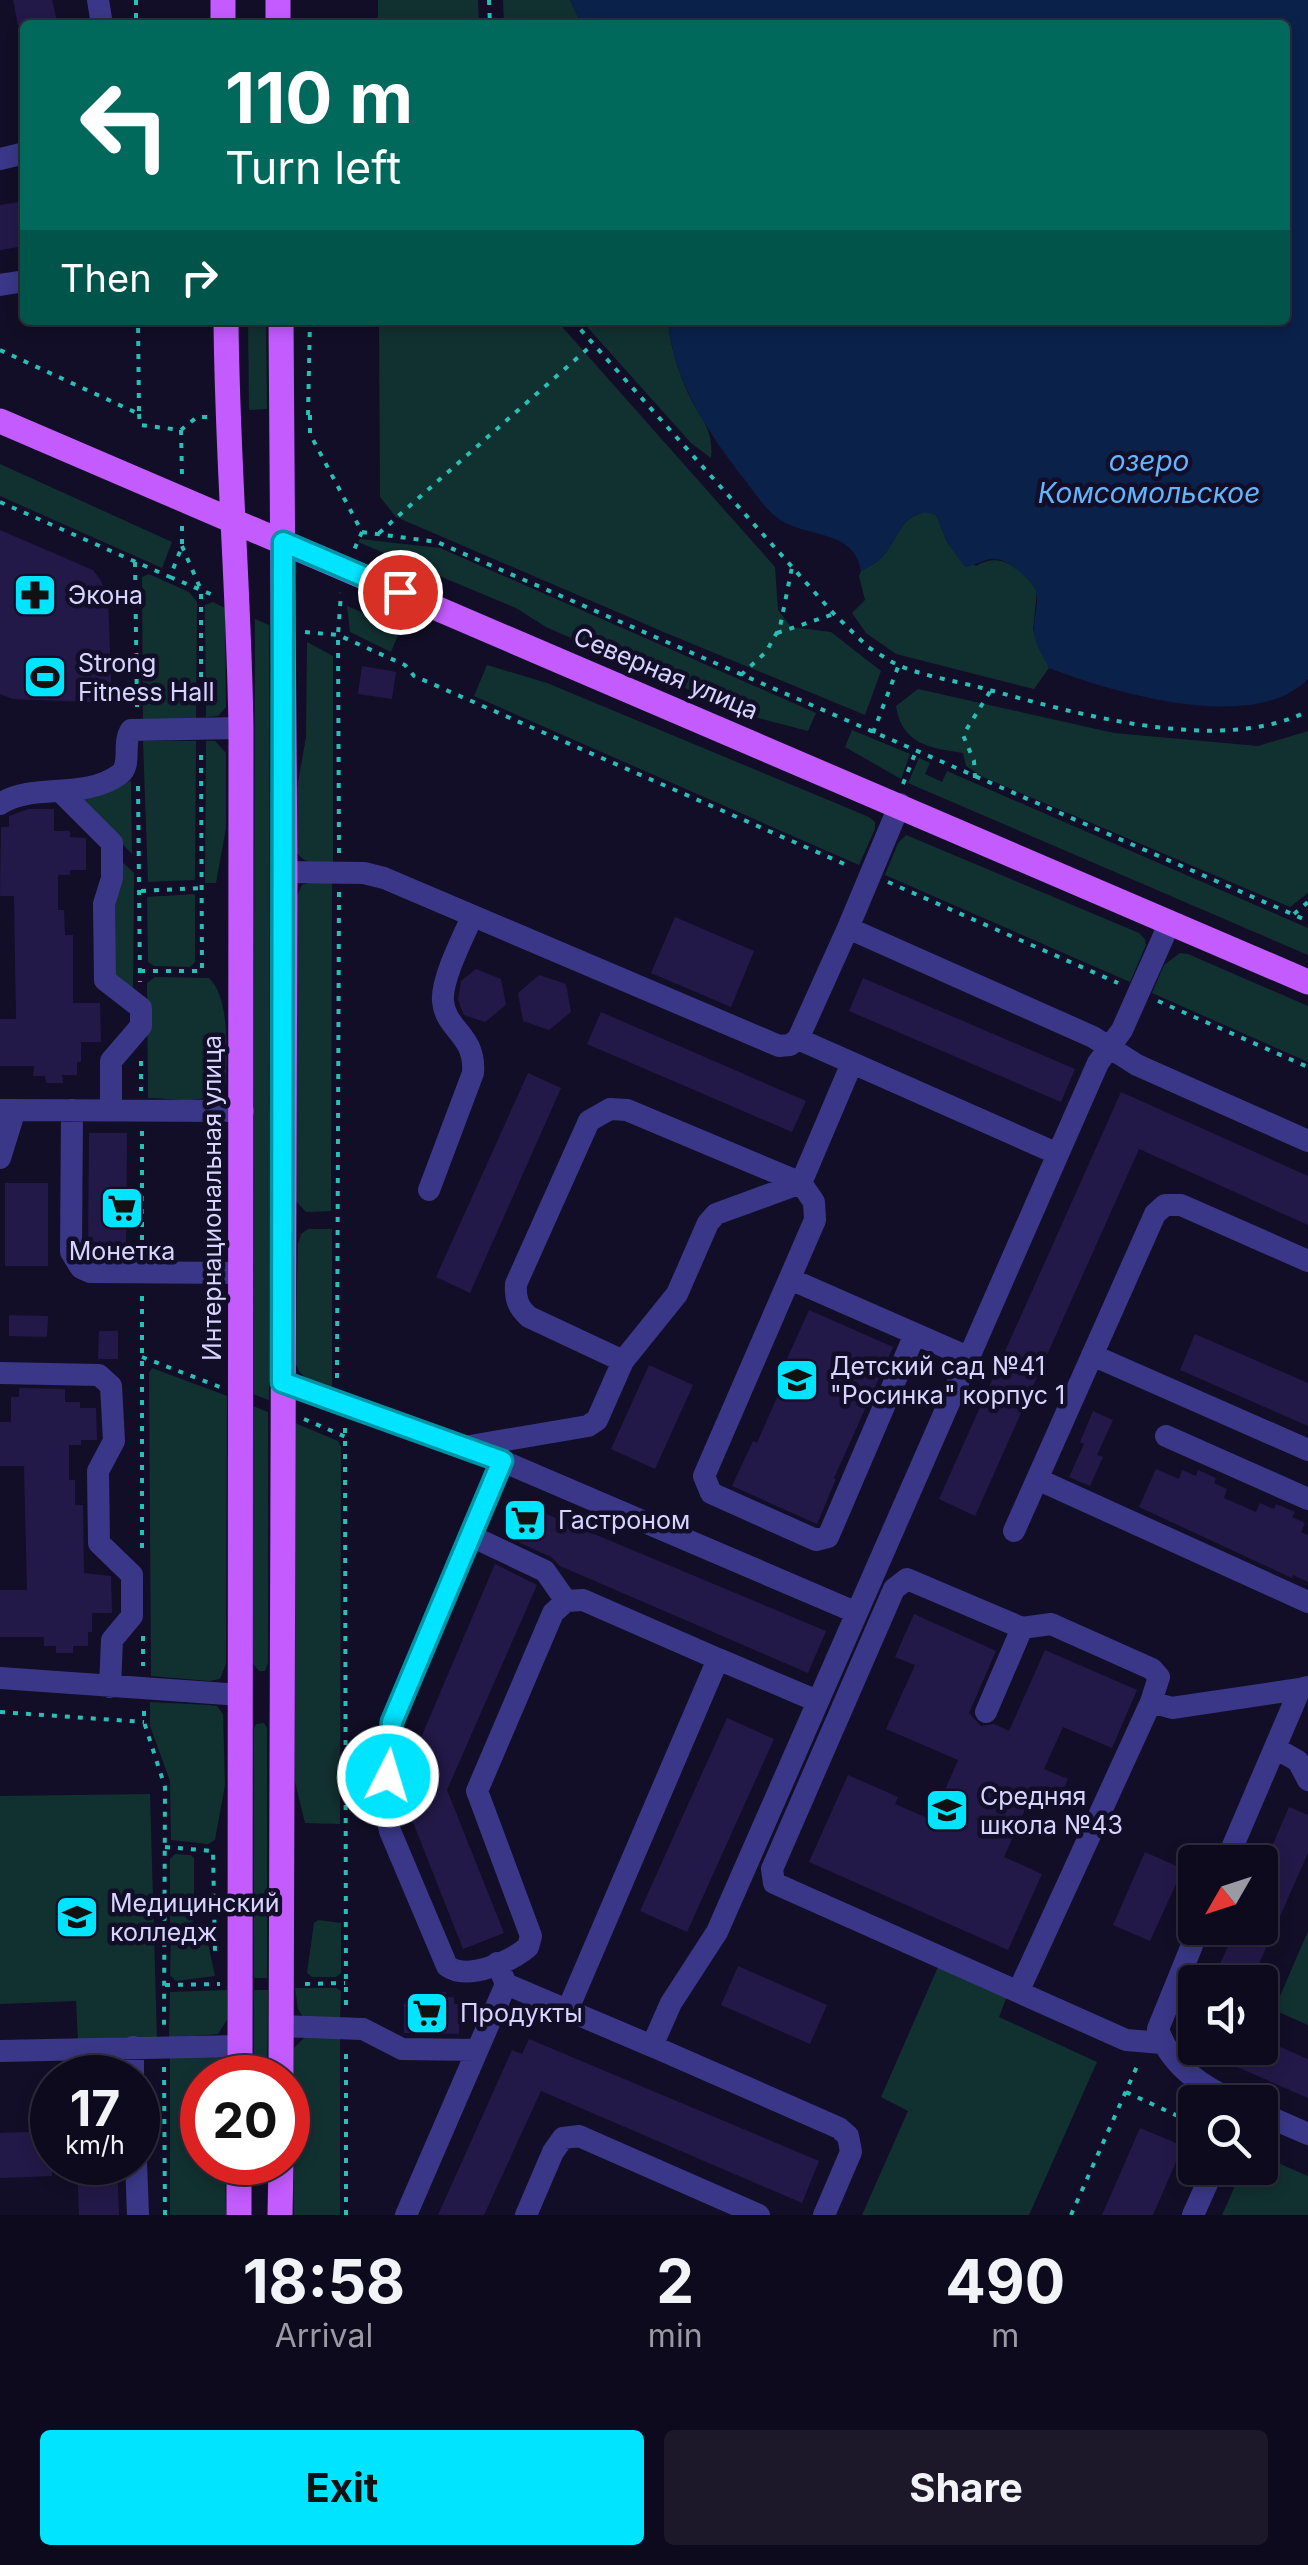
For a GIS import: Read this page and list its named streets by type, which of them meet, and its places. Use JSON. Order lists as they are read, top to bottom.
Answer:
{
  "streets": {
    "main road": ["Северная улица", "Интернациональная улица"]
  },
  "crossings": [
    ["Северная улица", "Интернациональная улица"]
  ],
  "water": ["озеро Комсомольское"],
  "places": {
    "pharmacy": ["Экона"],
    "sports": ["Strong Fitness Hall"],
    "supermarket": ["Монетка", "Гастроном", "Продукты"],
    "school or university": ["Детский сад №41 \"Росинка\" корпус 1", "Средняя школа №43", "Медицинский колледж"]
  },
  "north": "bottom left",
  "page": {
    "turn": ["110 m", "Turn left"],
    "then": "Then",
    "speed": "17 km/h",
    "limit": "20",
    "eta": [
      "18:58",
      "Arrival",
      "2",
      "min",
      "490",
      "m"
    ],
    "buttons": ["Exit", "Share"]
  }
}
